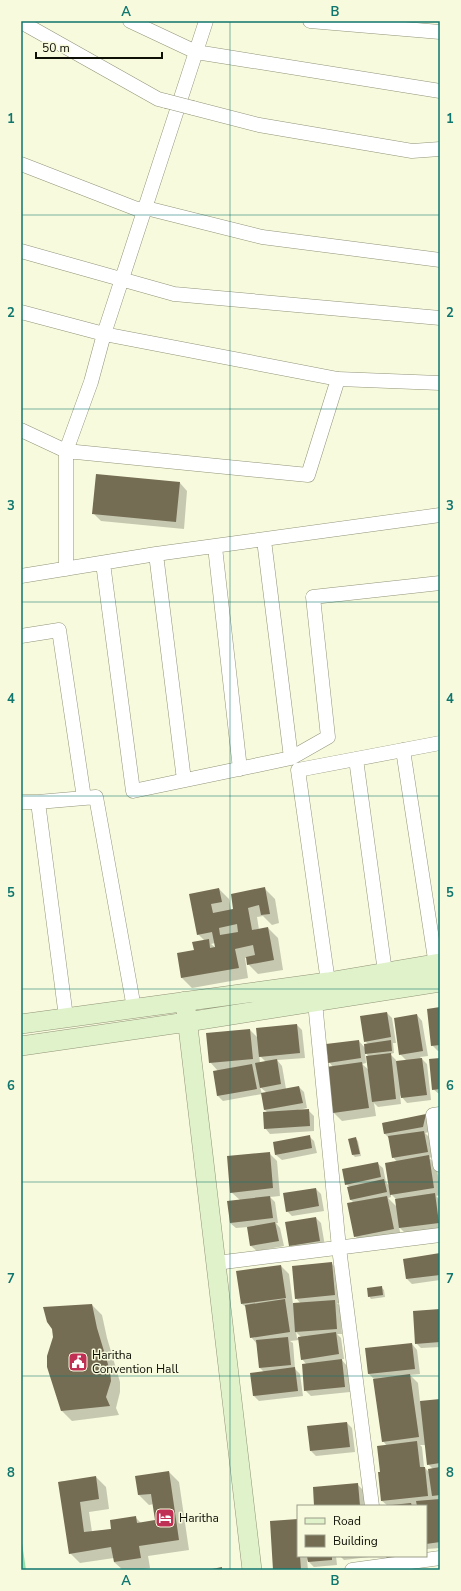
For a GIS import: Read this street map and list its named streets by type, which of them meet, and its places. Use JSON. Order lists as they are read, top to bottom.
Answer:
{
  "places": {
    "public building": ["Haritha Convention Hall"],
    "hotel": ["Haritha"]
  },
  "legend": ["Road", "Building"],
  "scale_bar": "50 m",
  "grid": {
    "columns": ["A", "B"],
    "rows": [
      "1",
      "2",
      "3",
      "4",
      "5",
      "6",
      "7",
      "8"
    ]
  }
}
